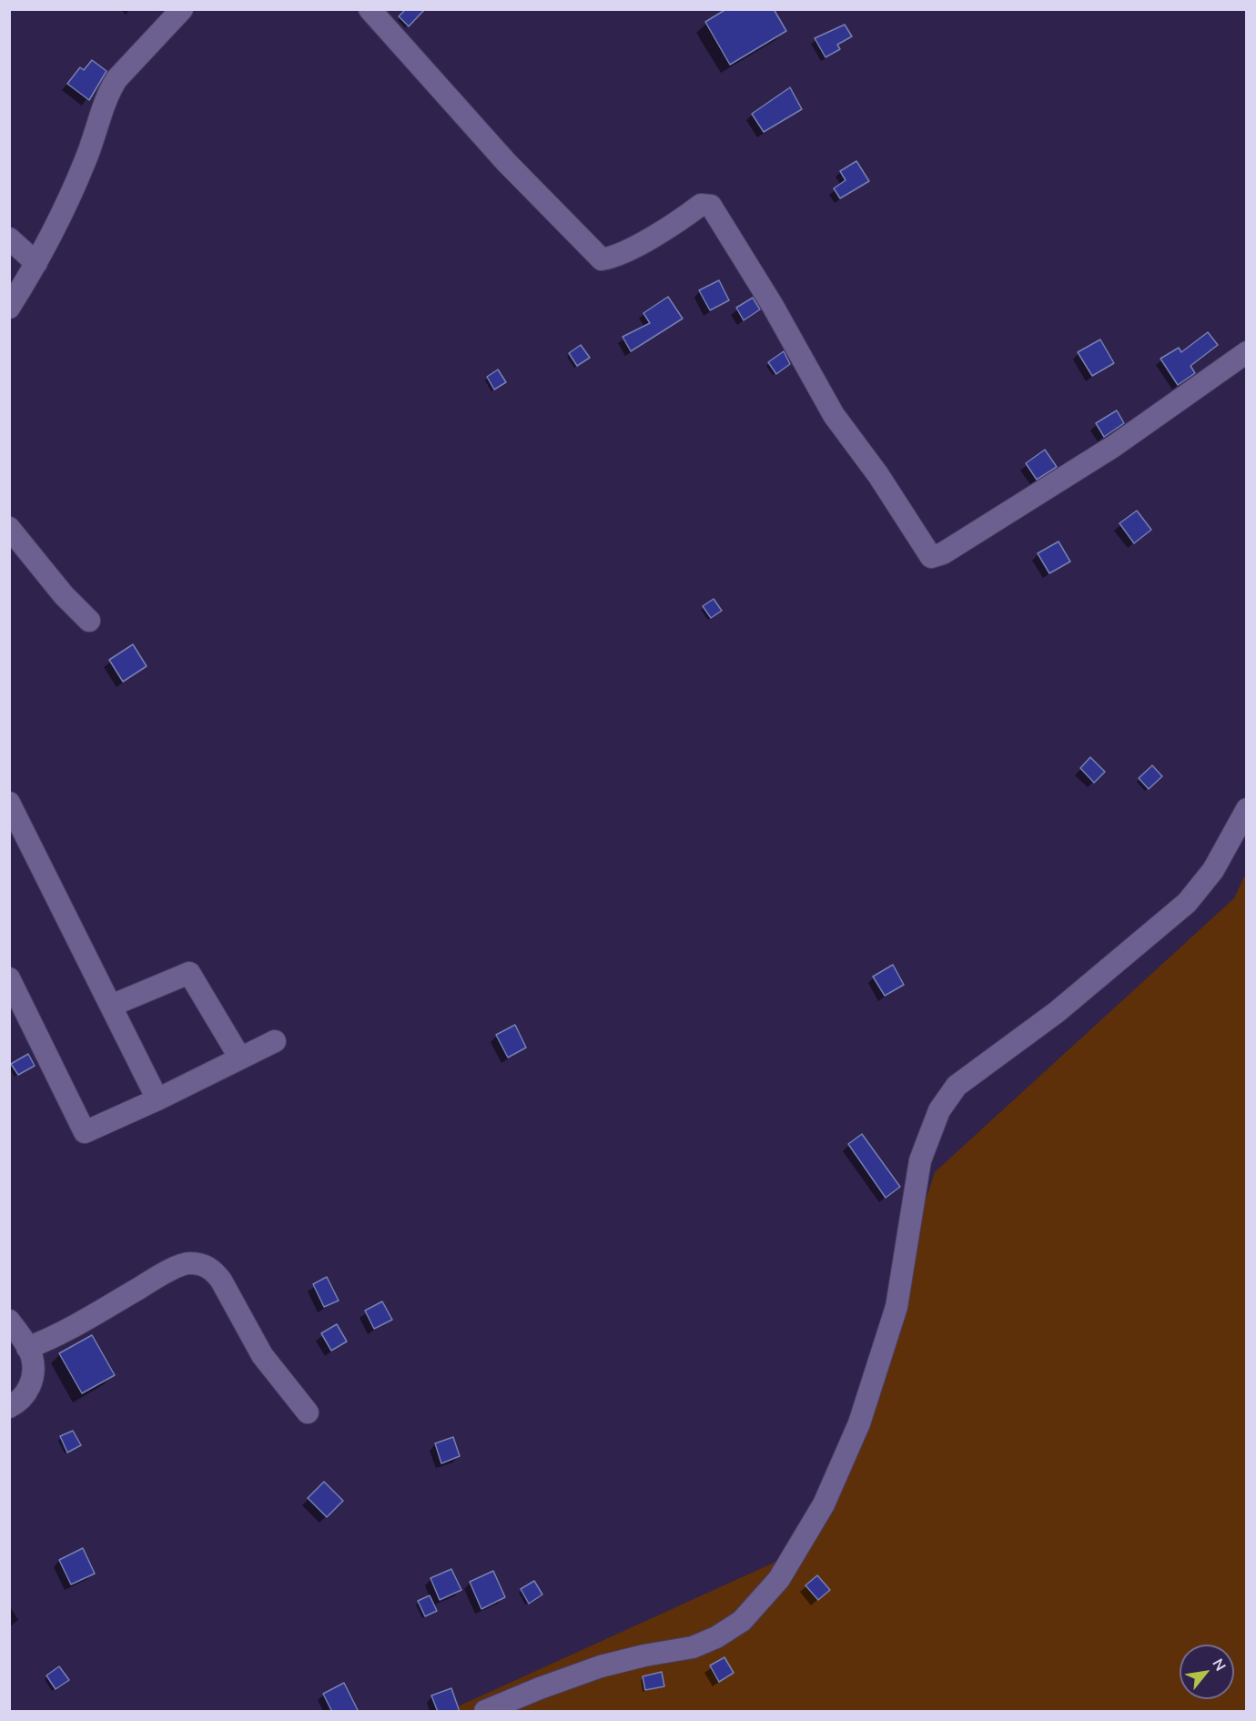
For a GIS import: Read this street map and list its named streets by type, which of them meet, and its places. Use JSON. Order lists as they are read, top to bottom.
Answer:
{
  "north": "top right"
}
